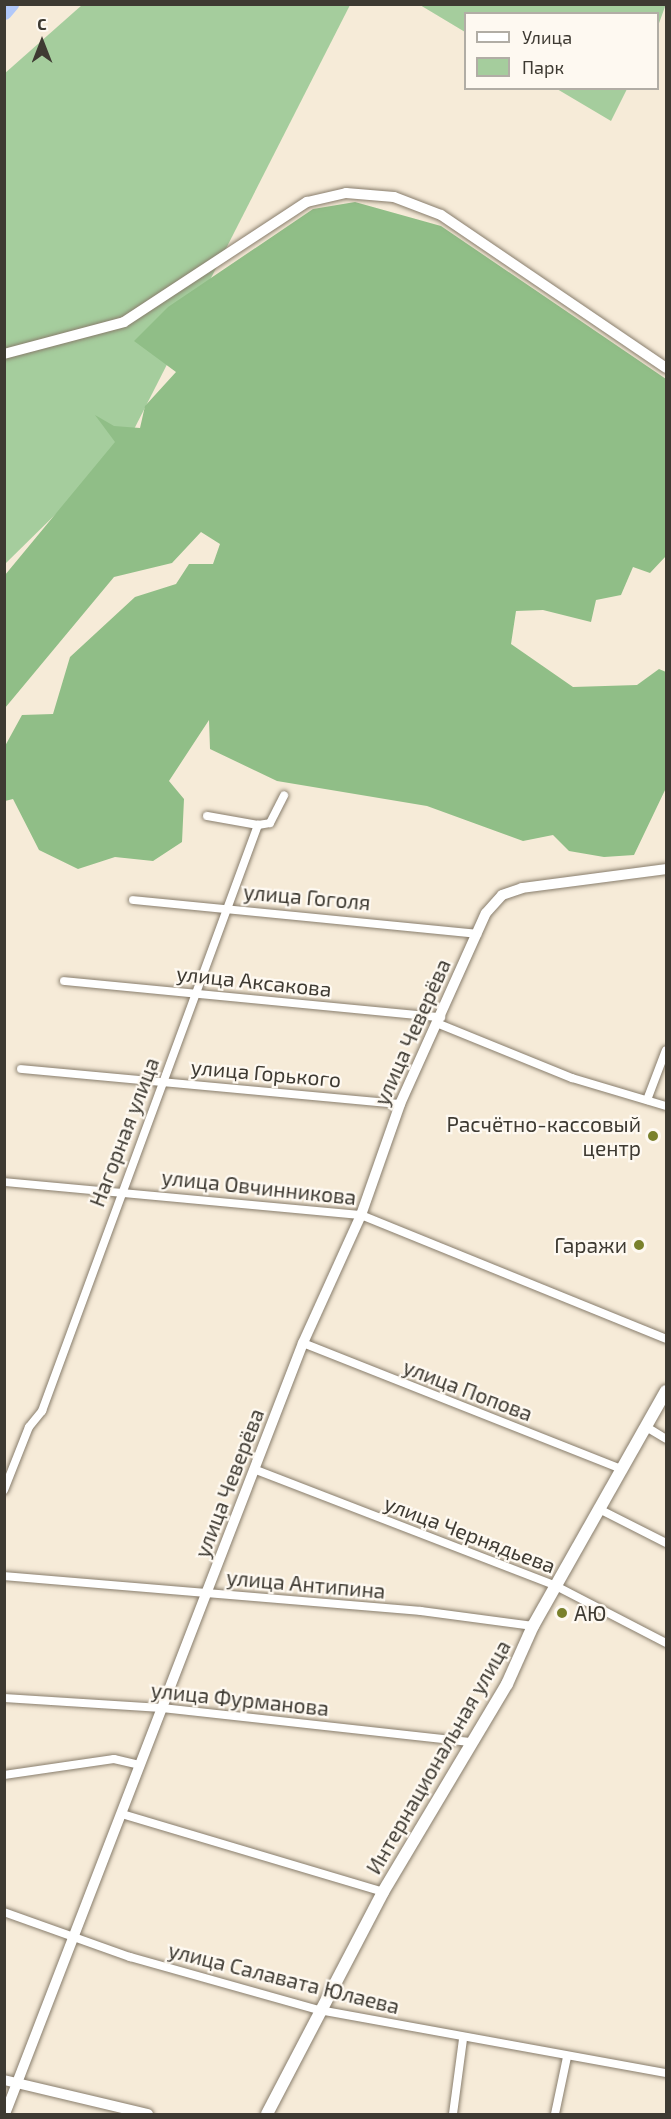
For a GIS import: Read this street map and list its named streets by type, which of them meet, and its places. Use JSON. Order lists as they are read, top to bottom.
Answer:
{
  "streets": {
    "main road": ["Интернациональная улица"],
    "street": [
      "улица Гоголя",
      "улица Аксакова",
      "улица Чеверёва",
      "улица Горького",
      "Нагорная улица",
      "улица Овчинникова",
      "улица Попова",
      "улица Чернядьева",
      "улица Антипина",
      "улица Фурманова",
      "улица Салавата Юлаева"
    ]
  },
  "crossings": [
    ["улица Гоголя", "улица Чеверёва"],
    ["улица Гоголя", "Нагорная улица"],
    ["улица Аксакова", "улица Чеверёва"],
    ["улица Аксакова", "Нагорная улица"],
    ["улица Чеверёва", "улица Горького"],
    ["улица Чеверёва", "улица Овчинникова"],
    ["улица Чеверёва", "улица Попова"],
    ["улица Чеверёва", "улица Чернядьева"],
    ["улица Чеверёва", "улица Антипина"],
    ["улица Чеверёва", "улица Фурманова"],
    ["улица Чеверёва", "улица Салавата Юлаева"],
    ["улица Горького", "Нагорная улица"],
    ["Нагорная улица", "улица Овчинникова"],
    ["улица Попова", "Интернациональная улица"],
    ["улица Чернядьева", "Интернациональная улица"],
    ["улица Антипина", "Интернациональная улица"],
    ["улица Фурманова", "Интернациональная улица"],
    ["Интернациональная улица", "улица Салавата Юлаева"]
  ],
  "places": ["Расчётно-кассовый центр", "Гаражи", "АЮ"],
  "legend": ["Улица", "Парк"],
  "north": "top"
}
